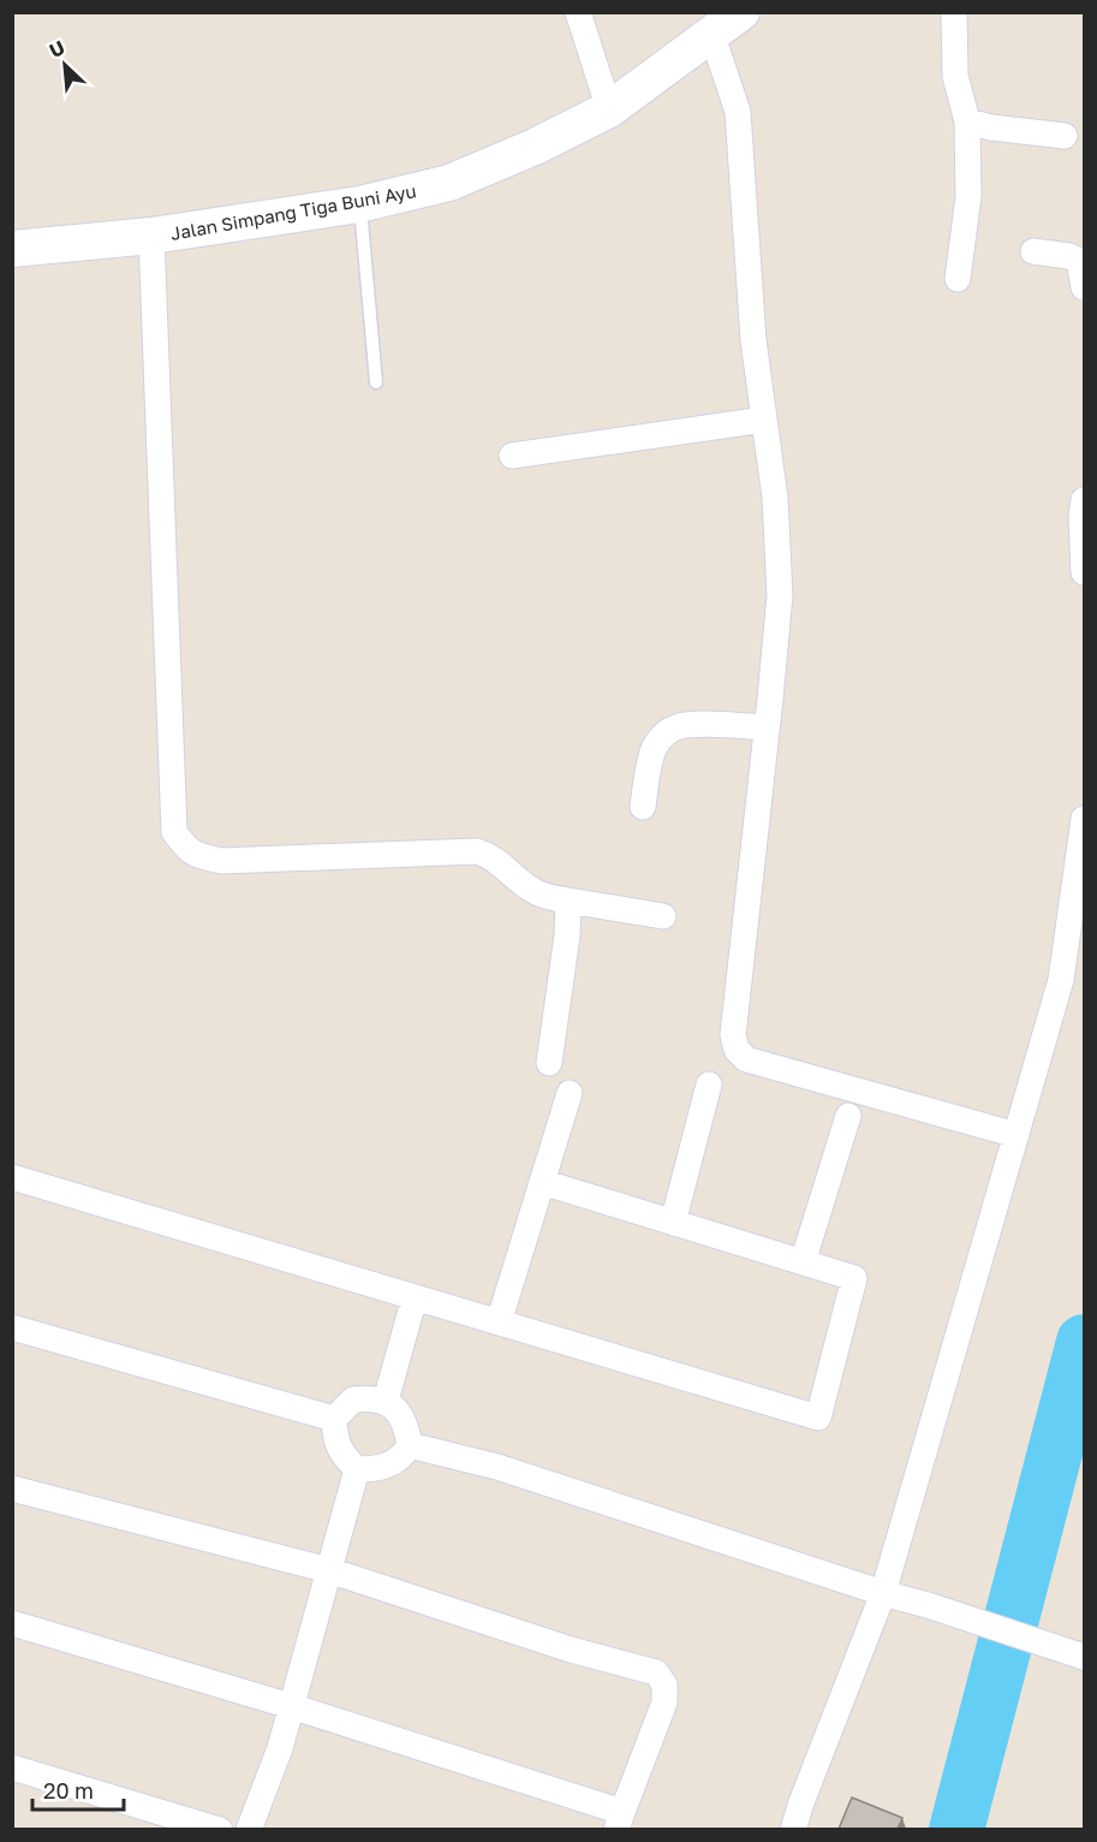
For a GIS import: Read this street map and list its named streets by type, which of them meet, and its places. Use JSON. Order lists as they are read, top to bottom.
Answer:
{
  "streets": {
    "main road": ["Jalan Simpang Tiga Buni Ayu"]
  },
  "scale_bar": "20 m",
  "north": "top left"
}
